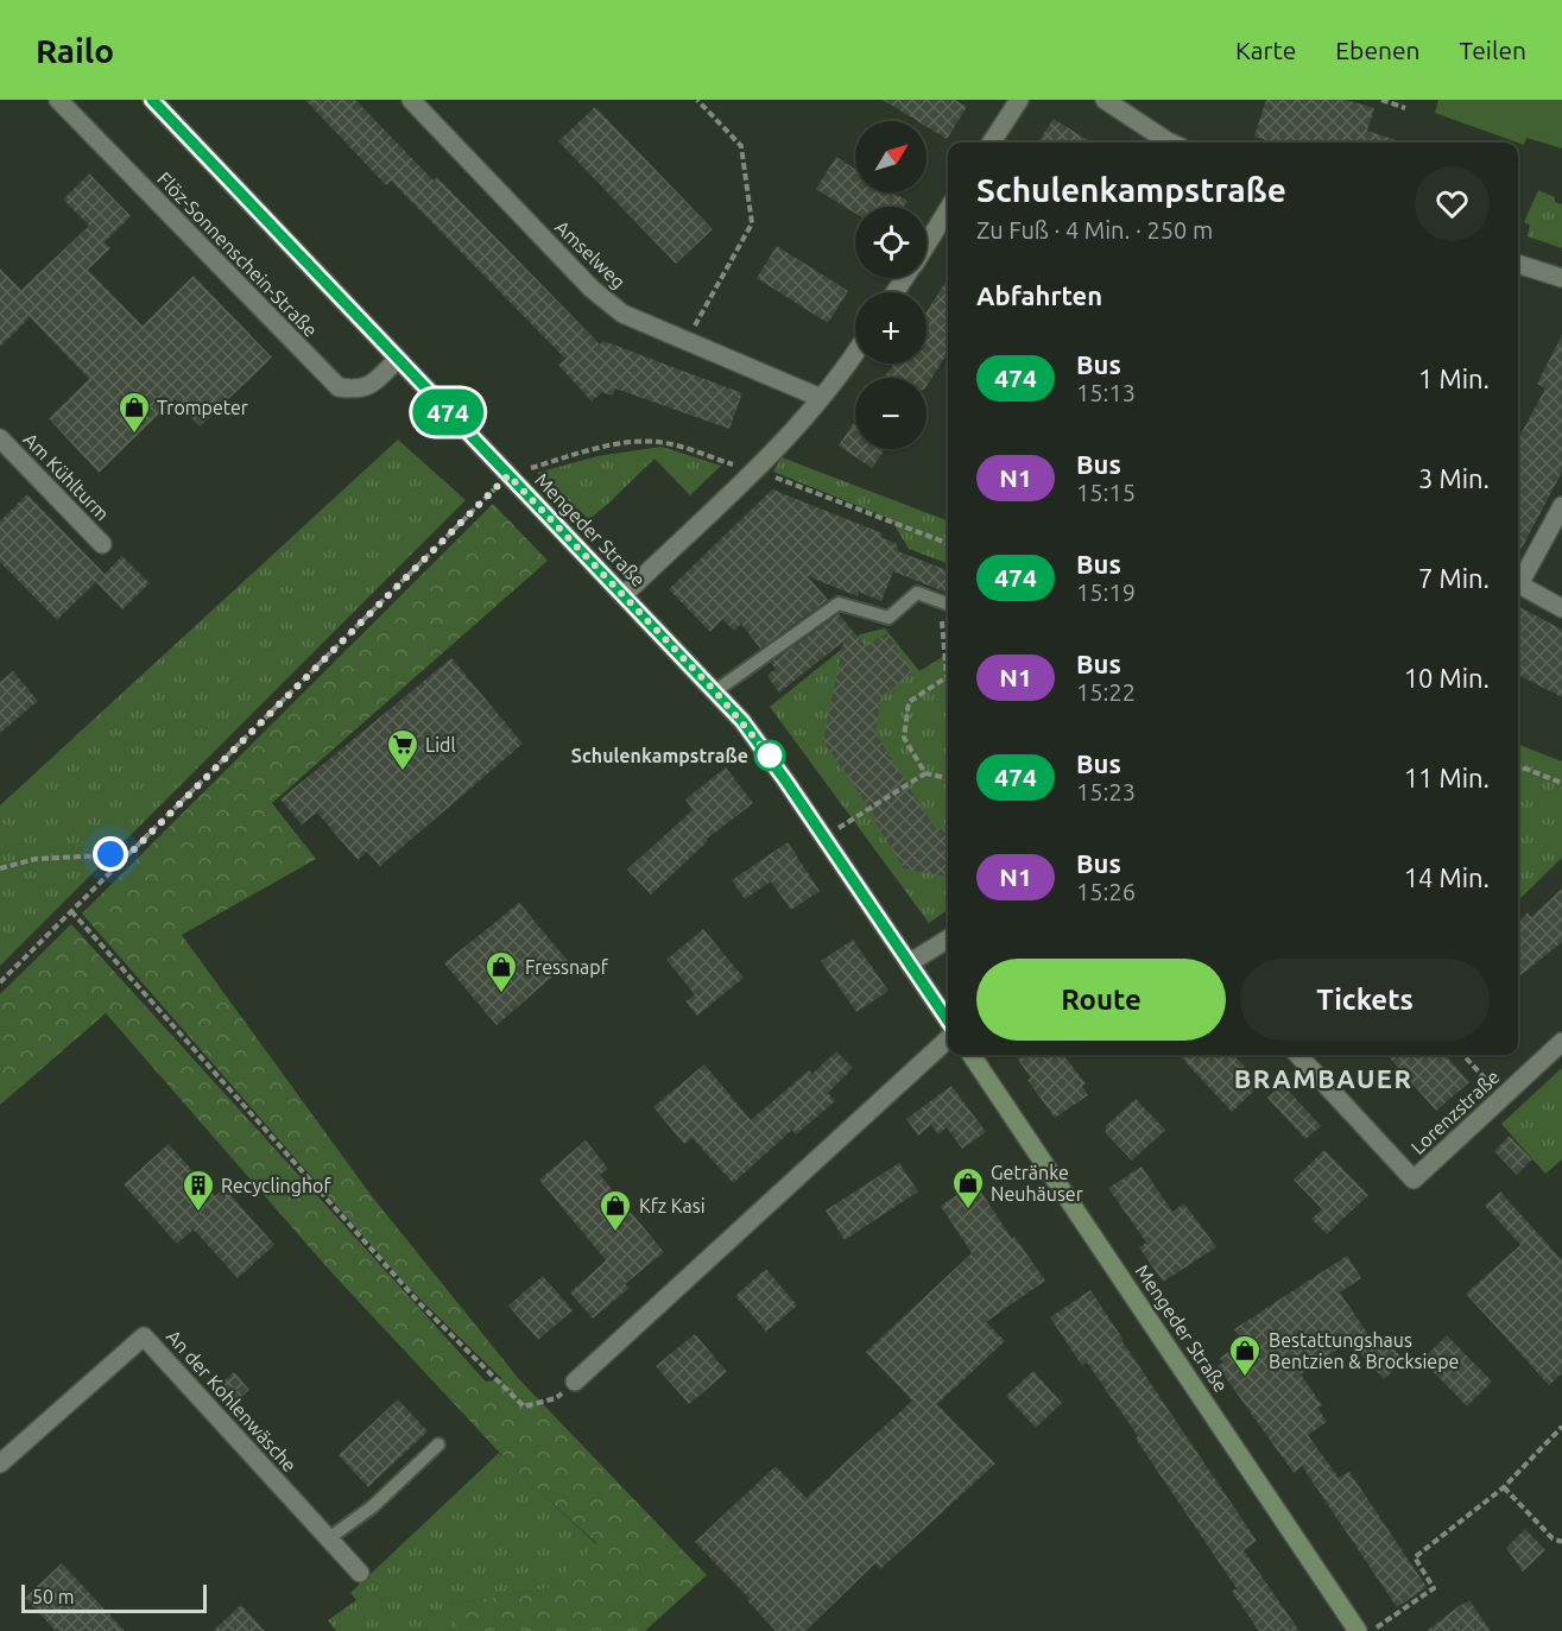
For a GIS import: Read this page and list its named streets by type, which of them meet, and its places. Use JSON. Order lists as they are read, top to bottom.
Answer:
{
  "streets": {
    "main road": ["Mengeder Straße"],
    "street": [
      "Flöz-Sonnenschein-Straße",
      "Amselweg",
      "Am Kühlturm",
      "Lorenzstraße",
      "An der Kohlenwäsche"
    ]
  },
  "crossings": [
    ["Flöz-Sonnenschein-Straße", "Mengeder Straße"]
  ],
  "districts": ["BRAMBAUER"],
  "places": {
    "shop": [
      "Trompeter",
      "Fressnapf",
      "Getränke Neuhäuser",
      "Kfz Kasi",
      "Bestattungshaus Bentzien & Brocksiepe"
    ],
    "other": ["Schulenkampstraße"],
    "supermarket": ["Lidl"],
    "building": ["Recyclinghof"]
  },
  "lines": ["bus line 474"],
  "scale_bar": "50 m",
  "north": "top right",
  "page": {
    "header": "Railo",
    "nav": ["Karte", "Ebenen", "Teilen"],
    "on_map": "474",
    "map_buttons": ["+", "−"],
    "heading": [
      ["Schulenkampstraße", "Zu Fuß · 4 Min. · 250 m"],
      "Abfahrten"
    ],
    "list": [
      {
        "mark": "474",
        "name": "Bus",
        "note": "15:13",
        "value": "1 Min."
      },
      {
        "mark": "N1",
        "name": "Bus",
        "note": "15:15",
        "value": "3 Min."
      },
      {
        "mark": "474",
        "name": "Bus",
        "note": "15:19",
        "value": "7 Min."
      },
      {
        "mark": "N1",
        "name": "Bus",
        "note": "15:22",
        "value": "10 Min."
      },
      {
        "mark": "474",
        "name": "Bus",
        "note": "15:23",
        "value": "11 Min."
      },
      {
        "mark": "N1",
        "name": "Bus",
        "note": "15:26",
        "value": "14 Min."
      }
    ],
    "buttons": ["Route", "Tickets"],
    "scale": "50 m"
  }
}
